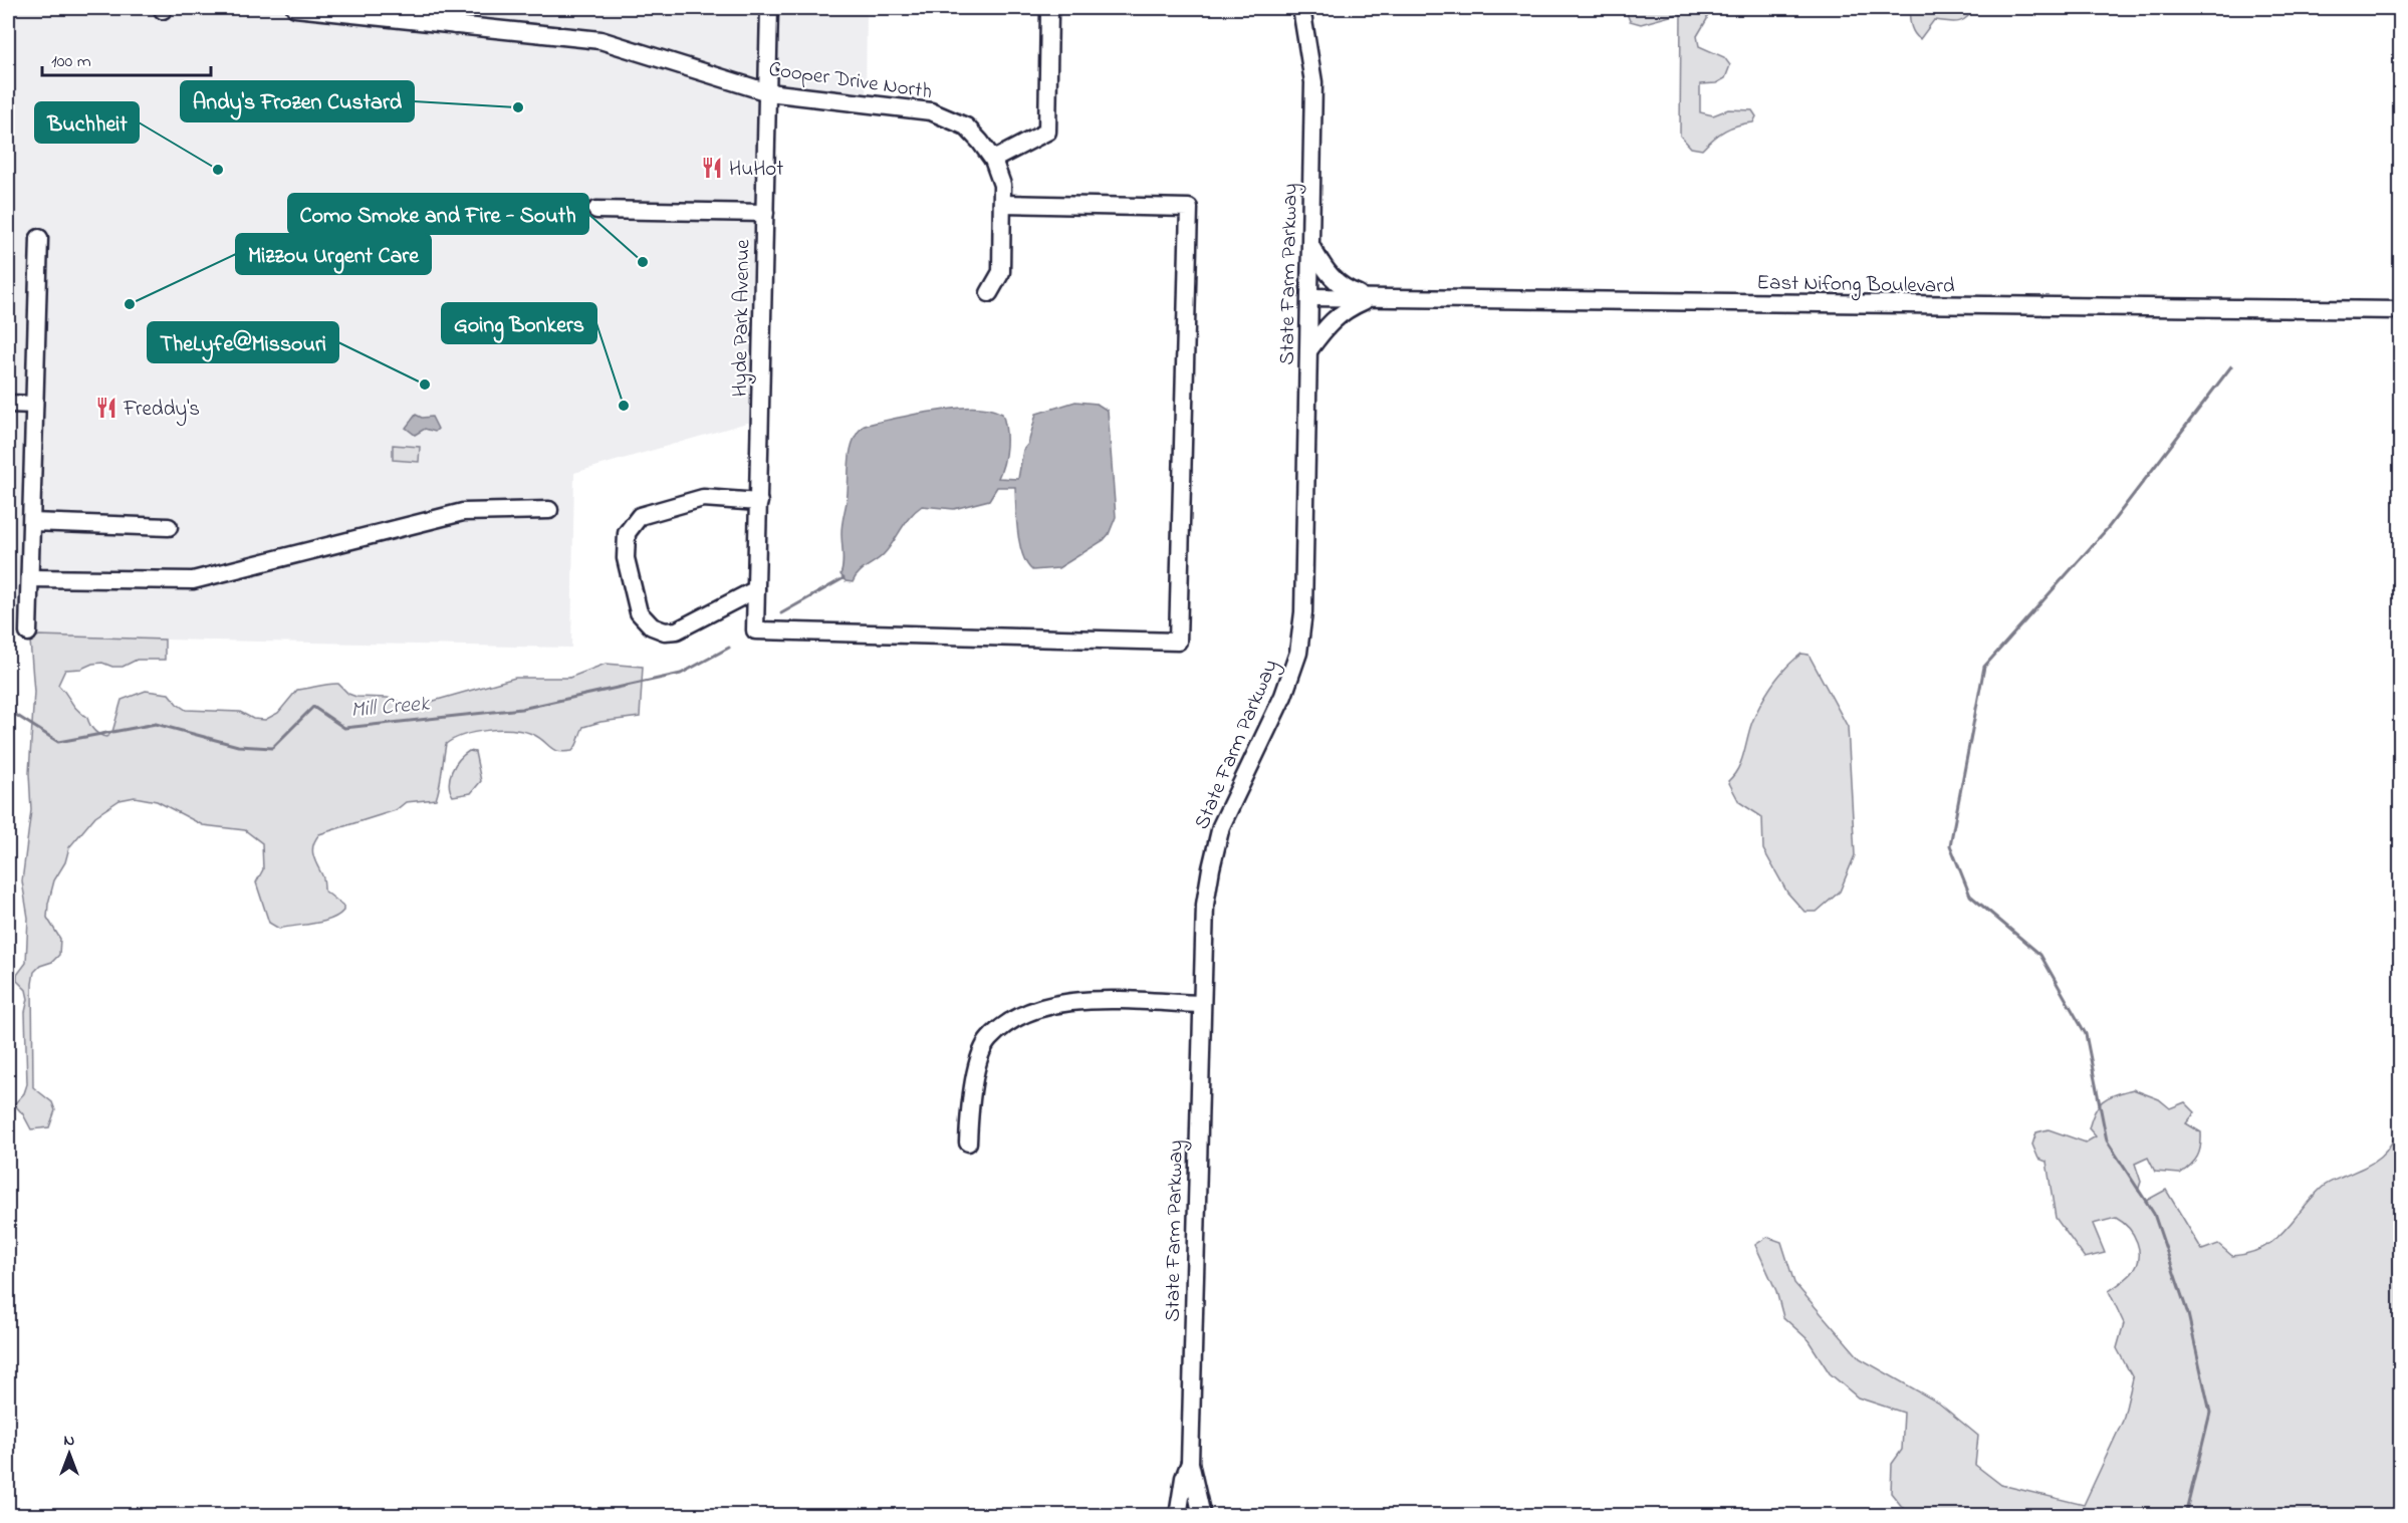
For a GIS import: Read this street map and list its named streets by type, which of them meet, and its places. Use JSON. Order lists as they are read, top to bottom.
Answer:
{
  "streets": {
    "street": [
      "Cooper Drive North",
      "State Farm Parkway",
      "East Nifong Boulevard",
      "Hyde Park Avenue"
    ]
  },
  "crossings": [
    ["Cooper Drive North", "Hyde Park Avenue"],
    ["State Farm Parkway", "East Nifong Boulevard"]
  ],
  "water": ["Mill Creek"],
  "places": {
    "other": [
      "Andy's Frozen Custard",
      "Buchheit",
      "Como Smoke and Fire - South",
      "Mizzou Urgent Care",
      "TheLyfe@Missouri",
      "Going Bonkers"
    ],
    "restaurant": ["HuHot", "Freddy's"]
  },
  "scale_bar": "100 m",
  "north": "top"
}
